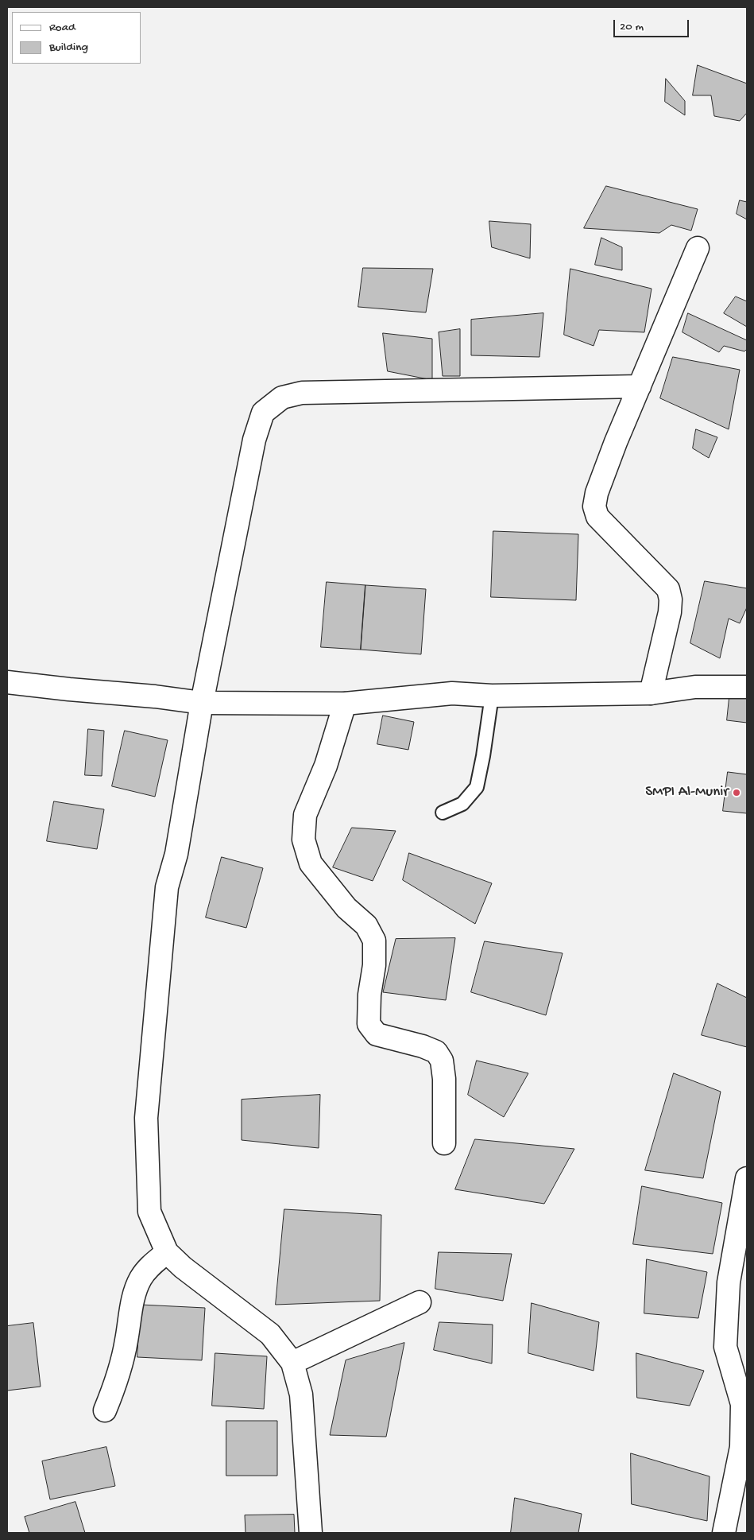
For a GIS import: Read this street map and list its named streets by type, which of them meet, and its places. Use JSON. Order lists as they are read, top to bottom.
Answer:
{
  "places": ["SMPI Al-Munir"],
  "legend": ["Road", "Building"],
  "scale_bar": "20 m"
}
